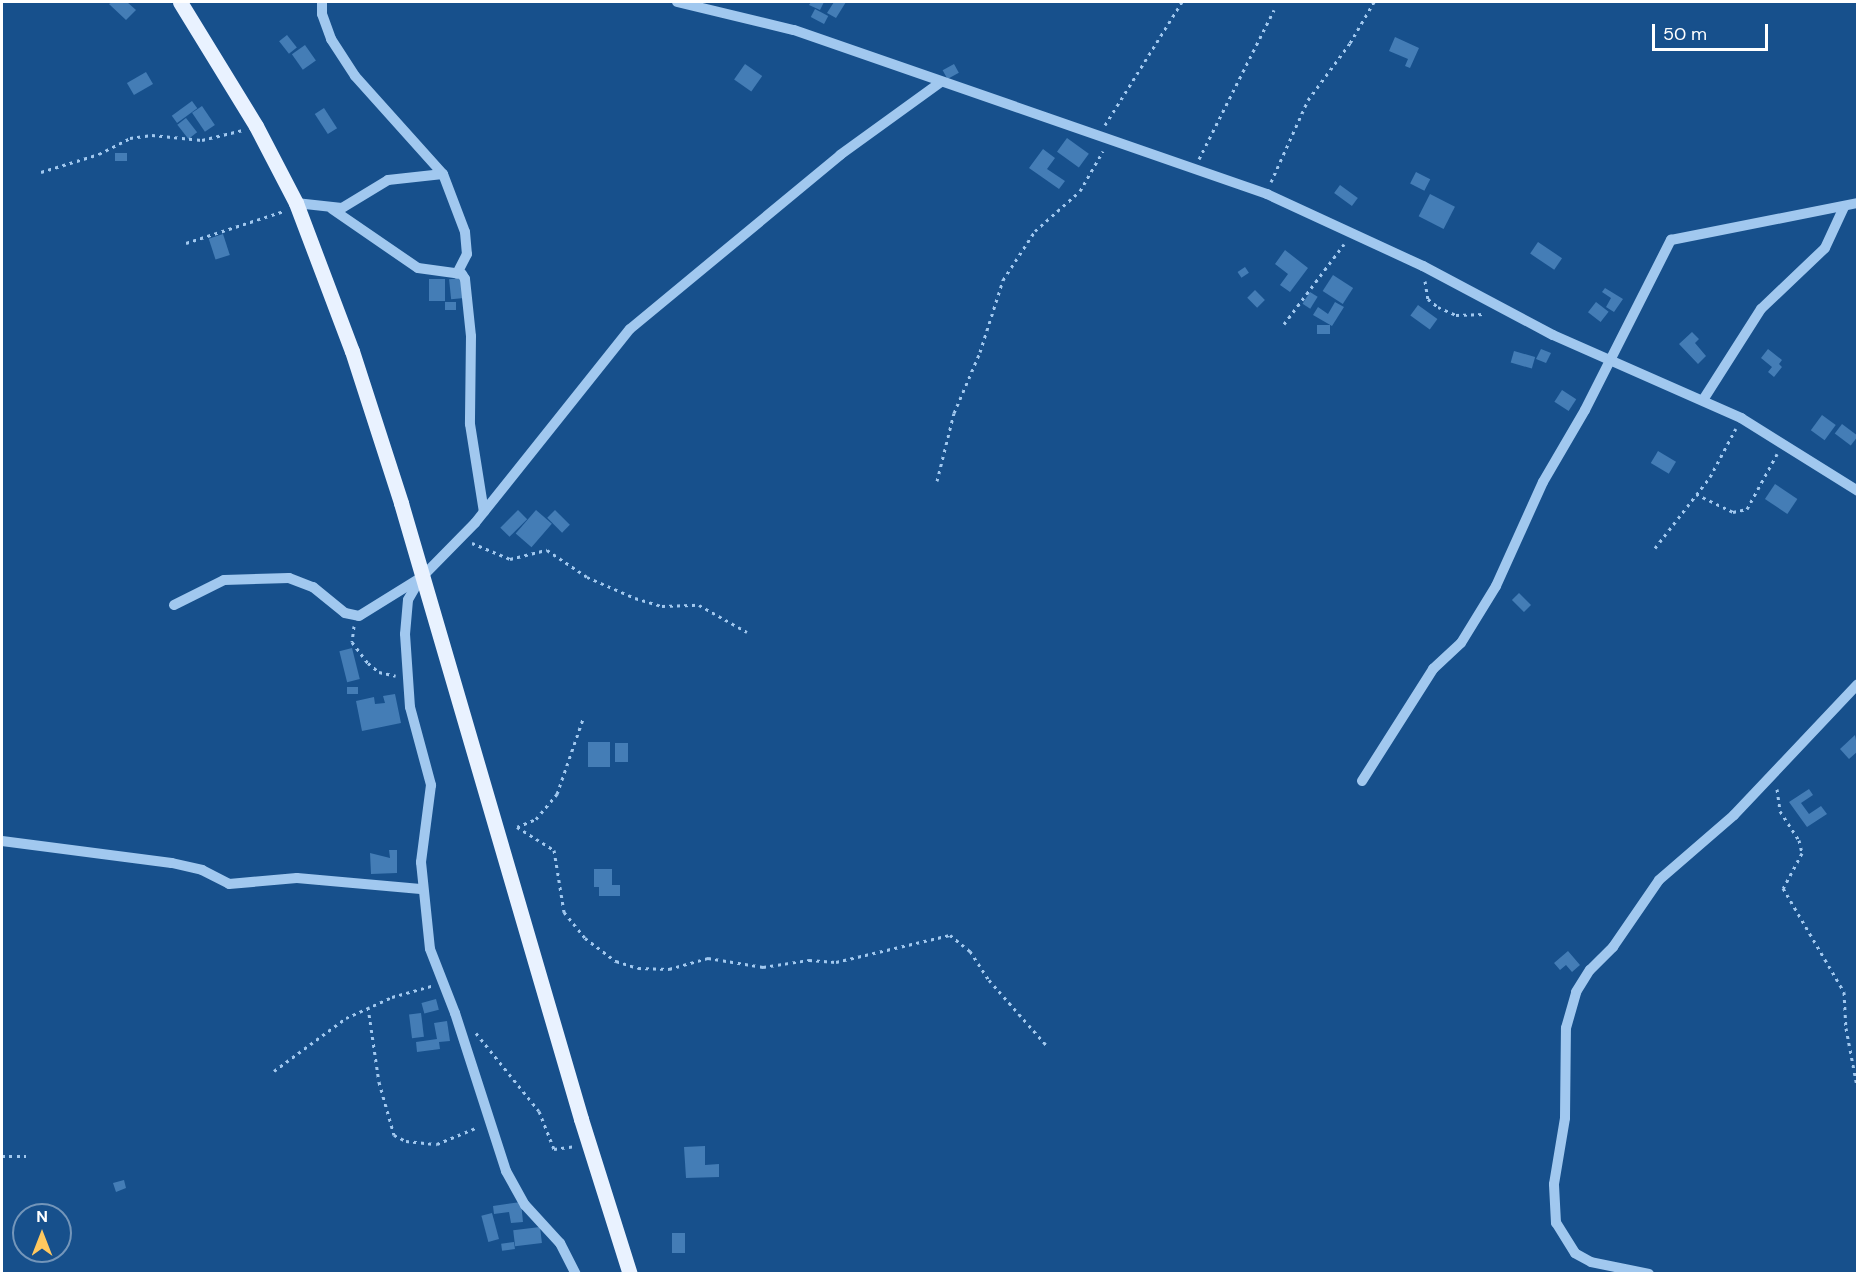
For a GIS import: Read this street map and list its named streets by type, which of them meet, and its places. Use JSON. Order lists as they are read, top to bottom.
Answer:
{
  "scale_bar": "50 m",
  "north": "top"
}
